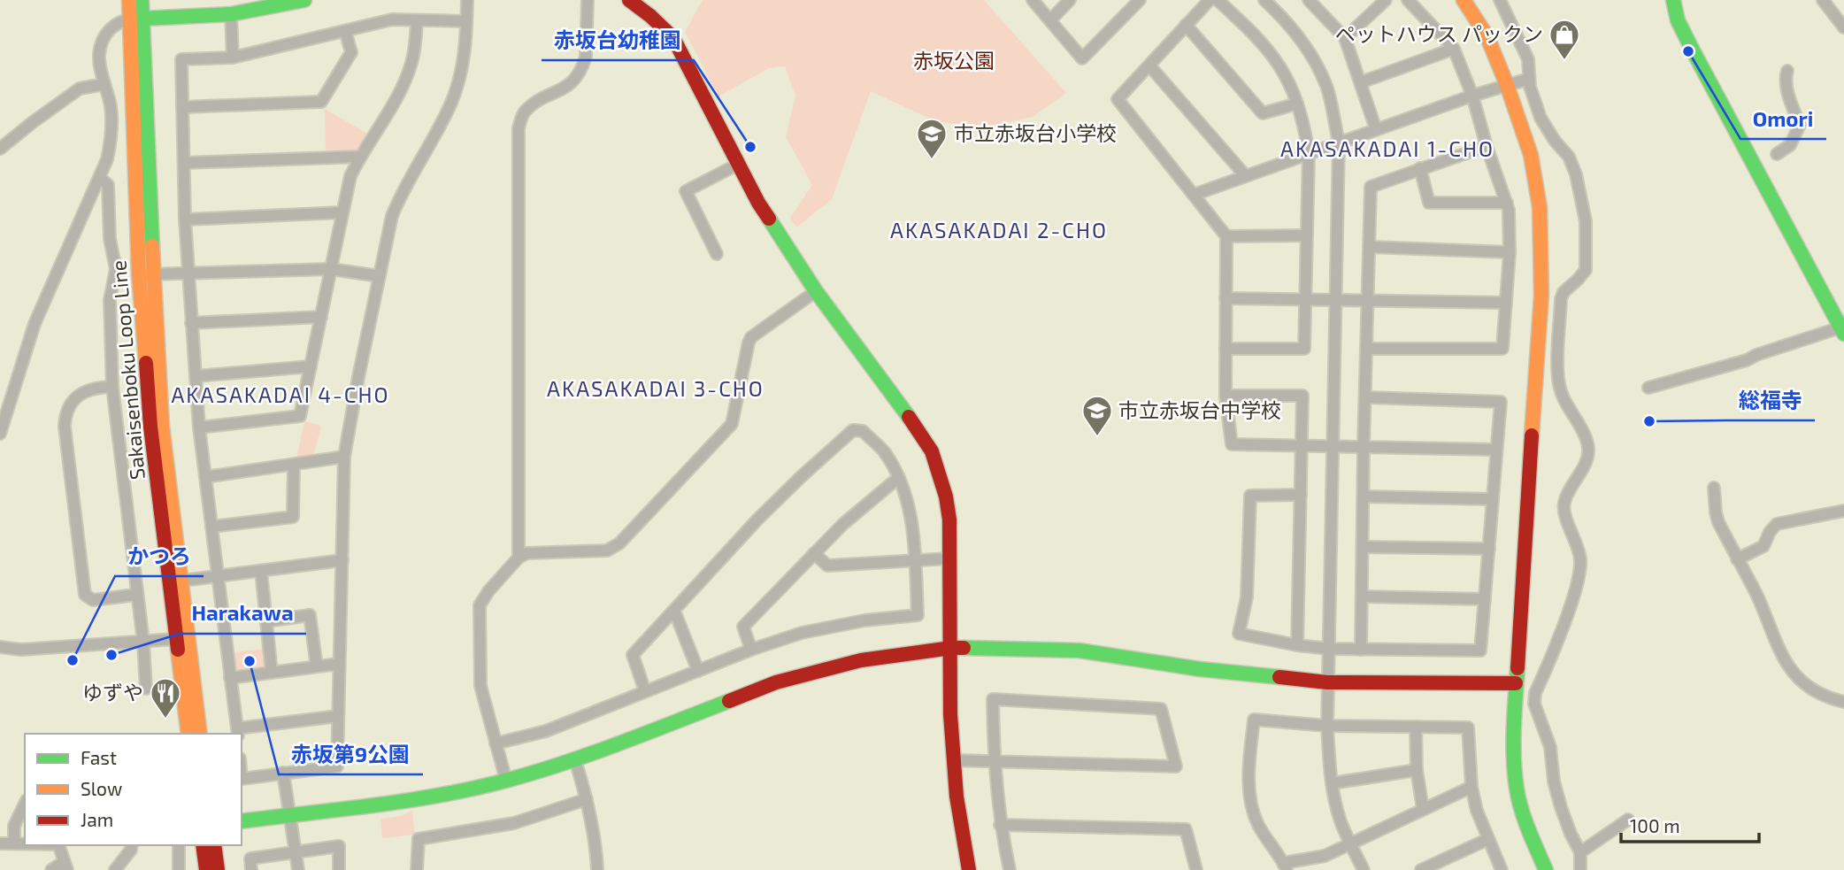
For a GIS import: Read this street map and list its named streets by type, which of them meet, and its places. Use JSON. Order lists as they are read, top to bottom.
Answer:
{
  "streets": {
    "street": ["Sakaisenboku Loop Line"]
  },
  "districts": [
    "AKASAKADAI 1-CHO",
    "AKASAKADAI 2-CHO",
    "AKASAKADAI 3-CHO",
    "AKASAKADAI 4-CHO"
  ],
  "parks": ["赤坂公園"],
  "places": {
    "other": [
      "Omori",
      "赤坂台幼稚園",
      "総福寺",
      "Harakawa",
      "かつろ",
      "赤坂第9公園"
    ],
    "shop": ["ペットハウス パックン"],
    "school or university": ["市立赤坂台小学校", "市立赤坂台中学校"],
    "restaurant": ["ゆずや"]
  },
  "legend": ["Fast", "Slow", "Jam"],
  "scale_bar": "100 m"
}
